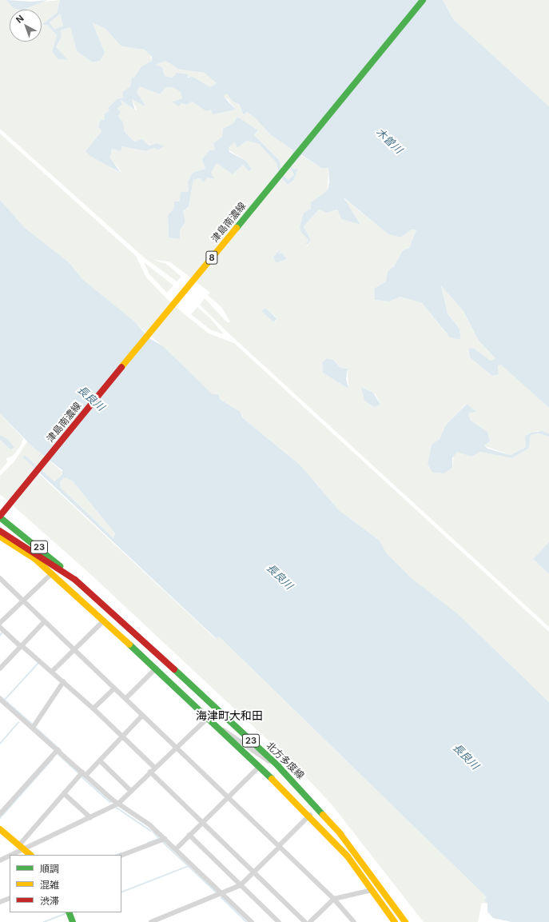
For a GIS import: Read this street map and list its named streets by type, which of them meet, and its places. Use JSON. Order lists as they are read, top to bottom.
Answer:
{
  "streets": {
    "main road": [
      "津島南濃線",
      "8",
      "23",
      "北方多度線"
    ]
  },
  "crossings": [
    ["津島南濃線", "23"],
    ["23", "北方多度線"]
  ],
  "districts": ["海津町大和田"],
  "water": ["木曽川", "長良川"],
  "legend": ["順調", "混雑", "渋滞"],
  "north": "top left"
}
